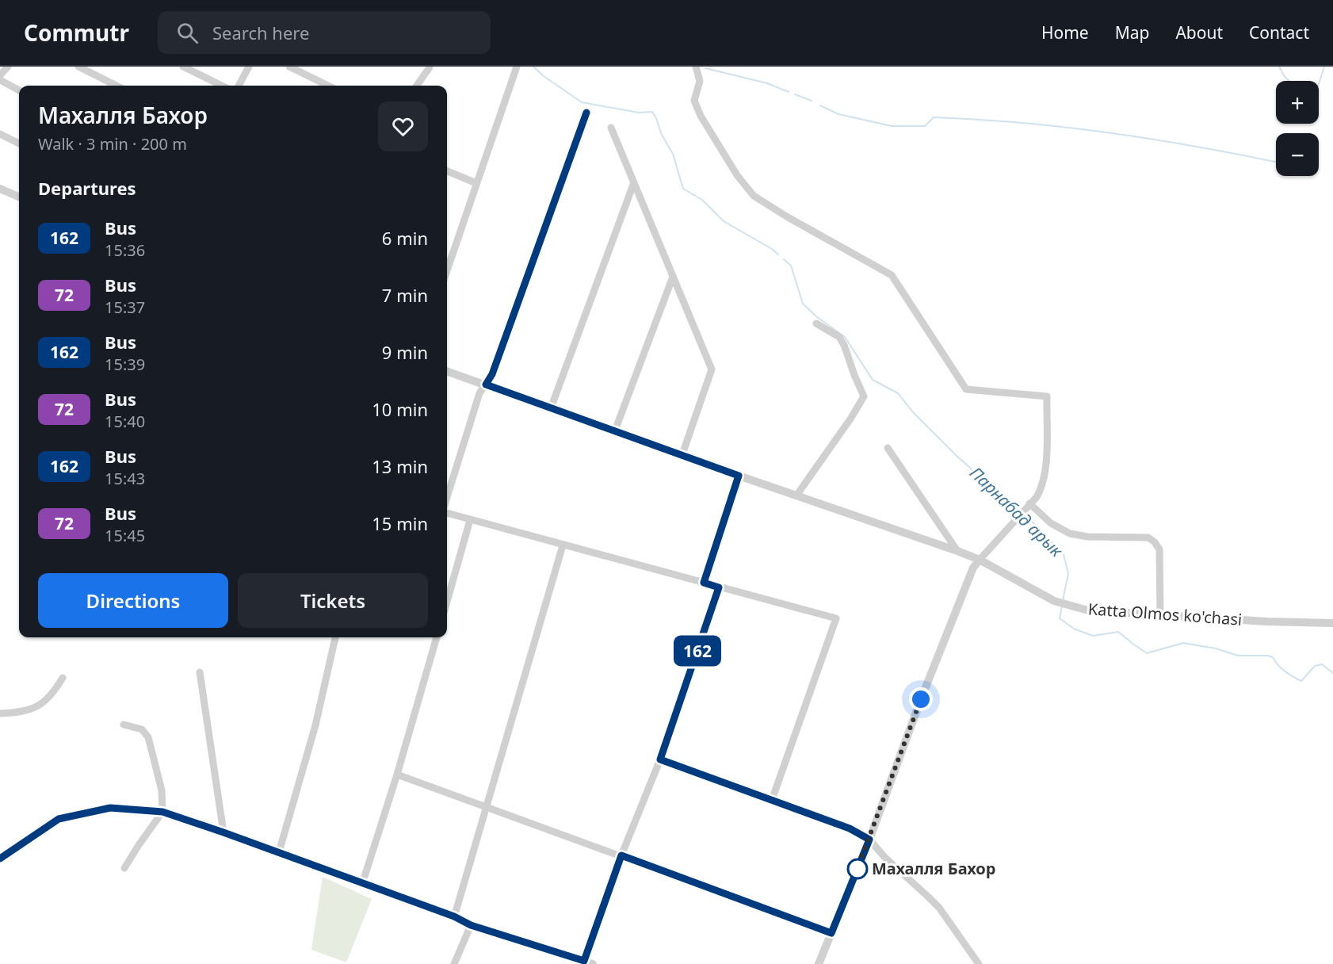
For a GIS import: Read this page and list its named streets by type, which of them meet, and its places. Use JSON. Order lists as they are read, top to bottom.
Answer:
{
  "streets": {
    "street": ["Katta Olmos ko'chasi"]
  },
  "water": ["Парнабад арык"],
  "places": ["Махалля Бахор"],
  "lines": ["bus line 162"],
  "page": {
    "header": "Commutr",
    "search": "Search here",
    "nav": [
      "Home",
      "Map",
      "About",
      "Contact"
    ],
    "on_map": "162",
    "map_buttons": ["+", "−"],
    "heading": [
      ["Махалля Бахор", "Walk · 3 min · 200 m"],
      "Departures"
    ],
    "list": [
      {
        "mark": "162",
        "name": "Bus",
        "note": "15:36",
        "value": "6 min"
      },
      {
        "mark": "72",
        "name": "Bus",
        "note": "15:37",
        "value": "7 min"
      },
      {
        "mark": "162",
        "name": "Bus",
        "note": "15:39",
        "value": "9 min"
      },
      {
        "mark": "72",
        "name": "Bus",
        "note": "15:40",
        "value": "10 min"
      },
      {
        "mark": "162",
        "name": "Bus",
        "note": "15:43",
        "value": "13 min"
      },
      {
        "mark": "72",
        "name": "Bus",
        "note": "15:45",
        "value": "15 min"
      }
    ],
    "buttons": ["Directions", "Tickets"]
  }
}
